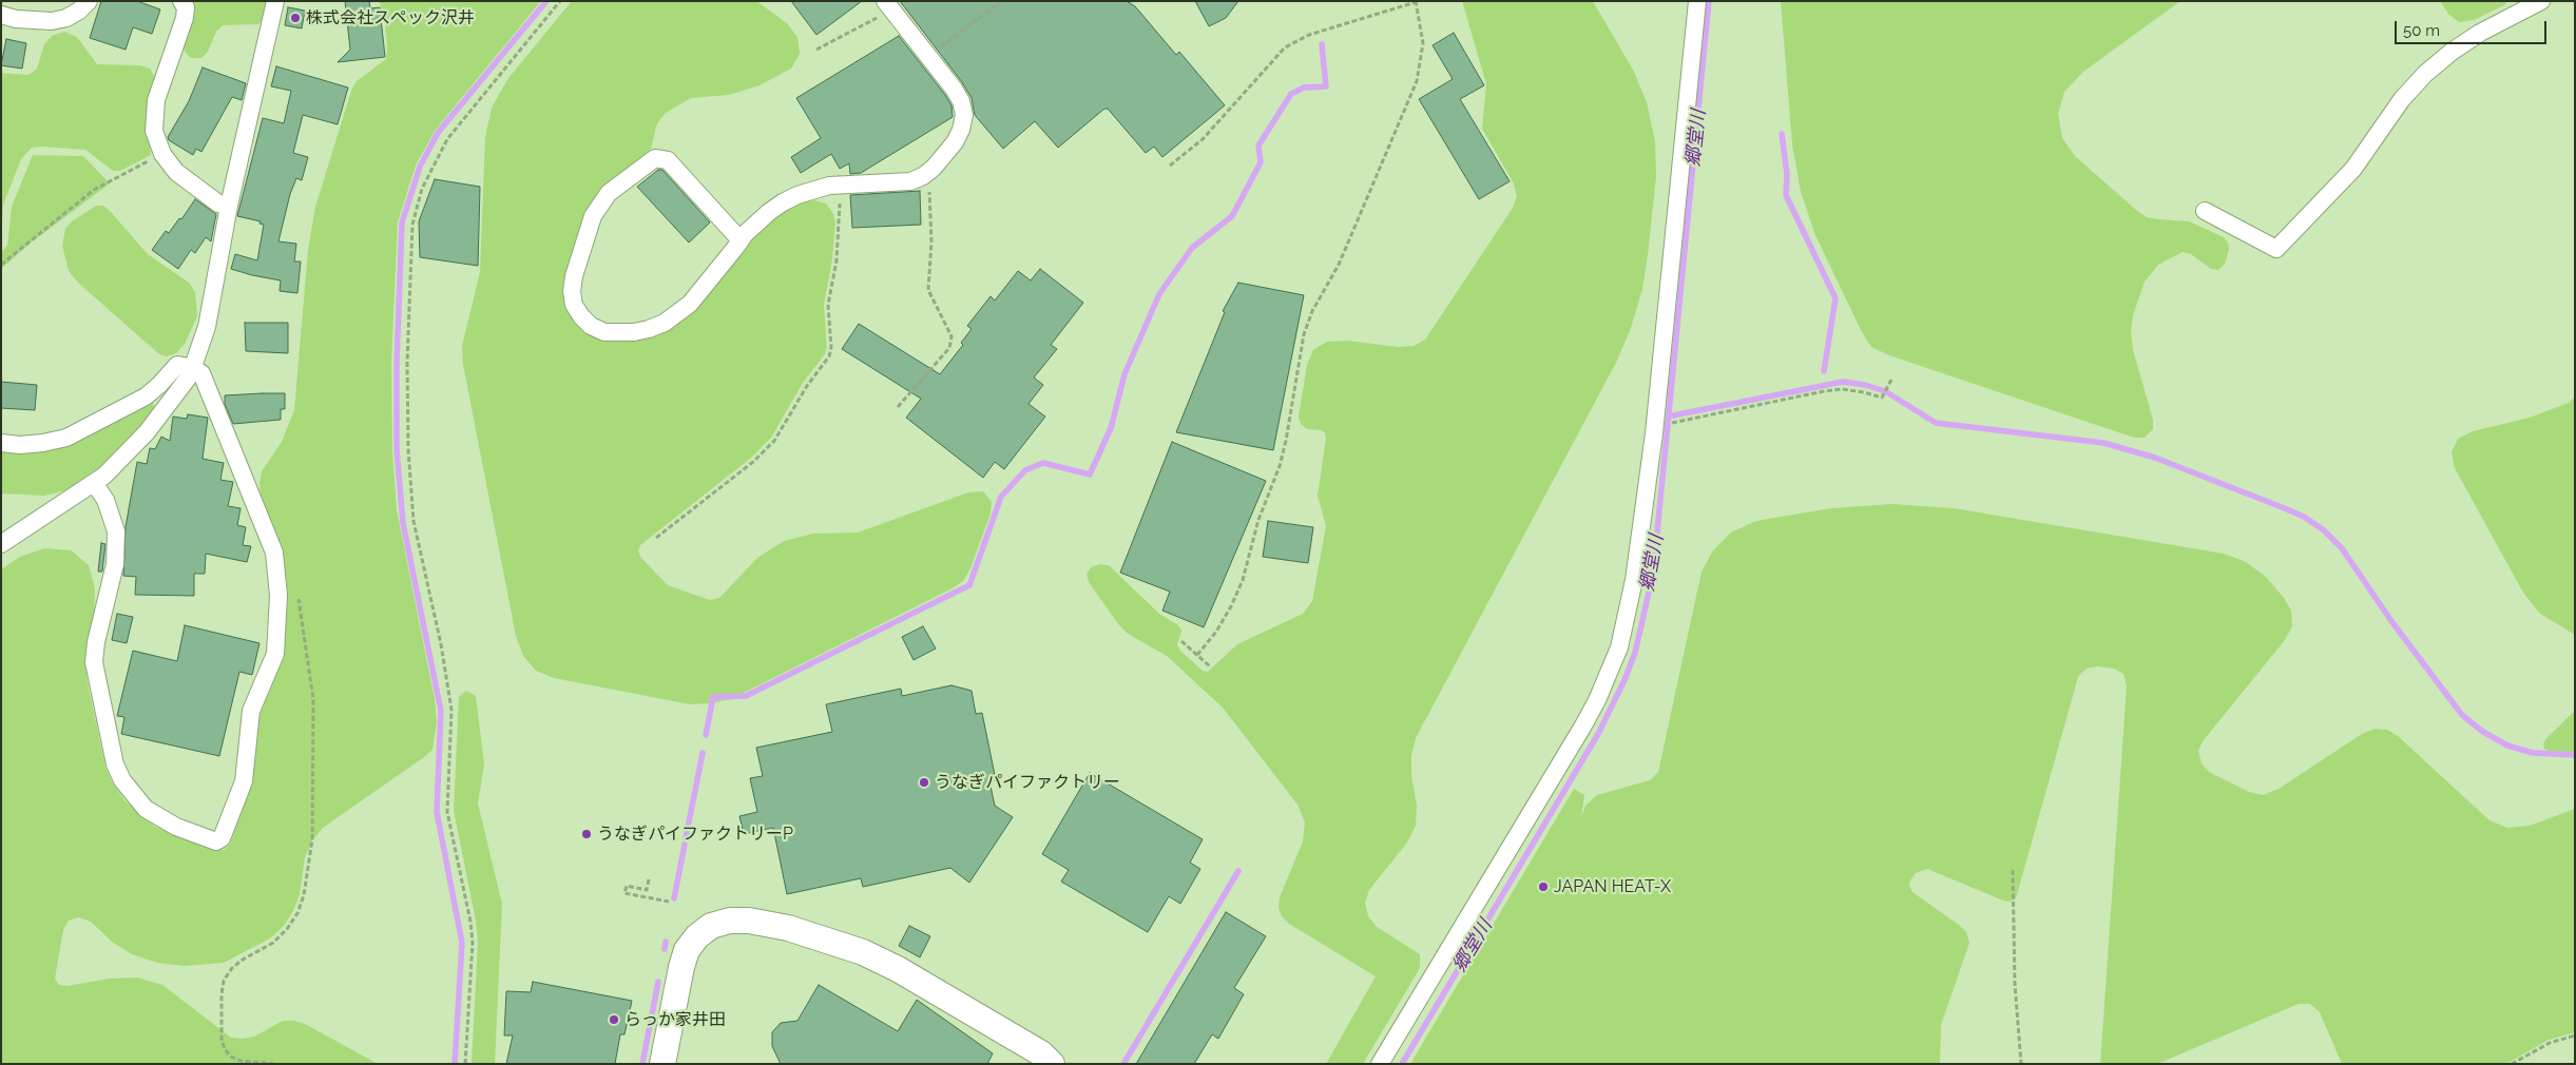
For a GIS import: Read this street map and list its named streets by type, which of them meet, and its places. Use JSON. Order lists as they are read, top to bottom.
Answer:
{
  "water": ["郷堂川"],
  "places": [
    "株式会社スペック沢井",
    "うなぎパイファクトリー",
    "うなぎパイファクトリーP",
    "JAPAN HEAT-X",
    "らっか家井田"
  ],
  "scale_bar": "50 m"
}
